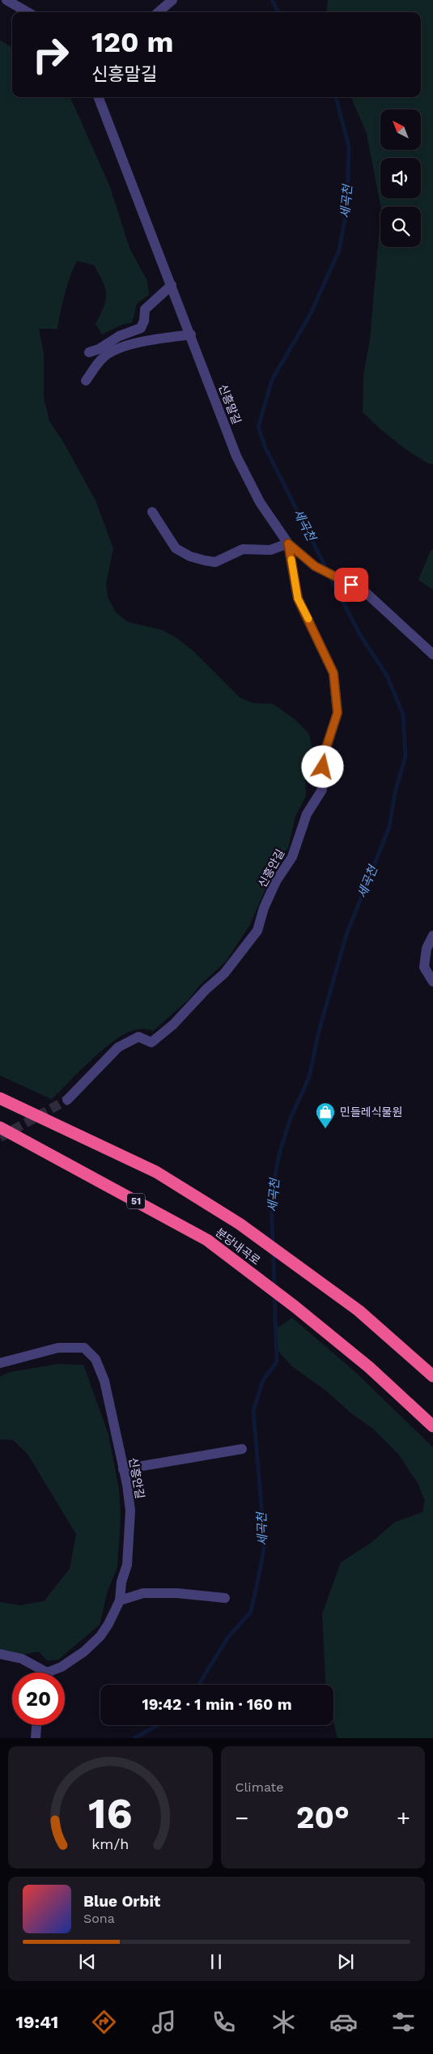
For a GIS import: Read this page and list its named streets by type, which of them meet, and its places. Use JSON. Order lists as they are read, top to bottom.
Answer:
{
  "streets": {
    "highway": ["51", "분당내곡로"],
    "street": ["신흥말길", "신흥안길"]
  },
  "crossings": [
    ["신흥말길", "신흥안길"]
  ],
  "water": ["세곡천"],
  "places": {
    "shop": ["민들레식물원"]
  },
  "north": "top left",
  "page": {
    "turn": ["120 m", "신흥말길"],
    "limit": "20",
    "trip": "19:42 · 1 min · 160 m",
    "tile": "Climate",
    "heat": ["−", "20°", "+"],
    "song": ["Blue Orbit", "Sona"],
    "tabs": "19:41",
    "gauge": ["16", "km/h"]
  }
}
